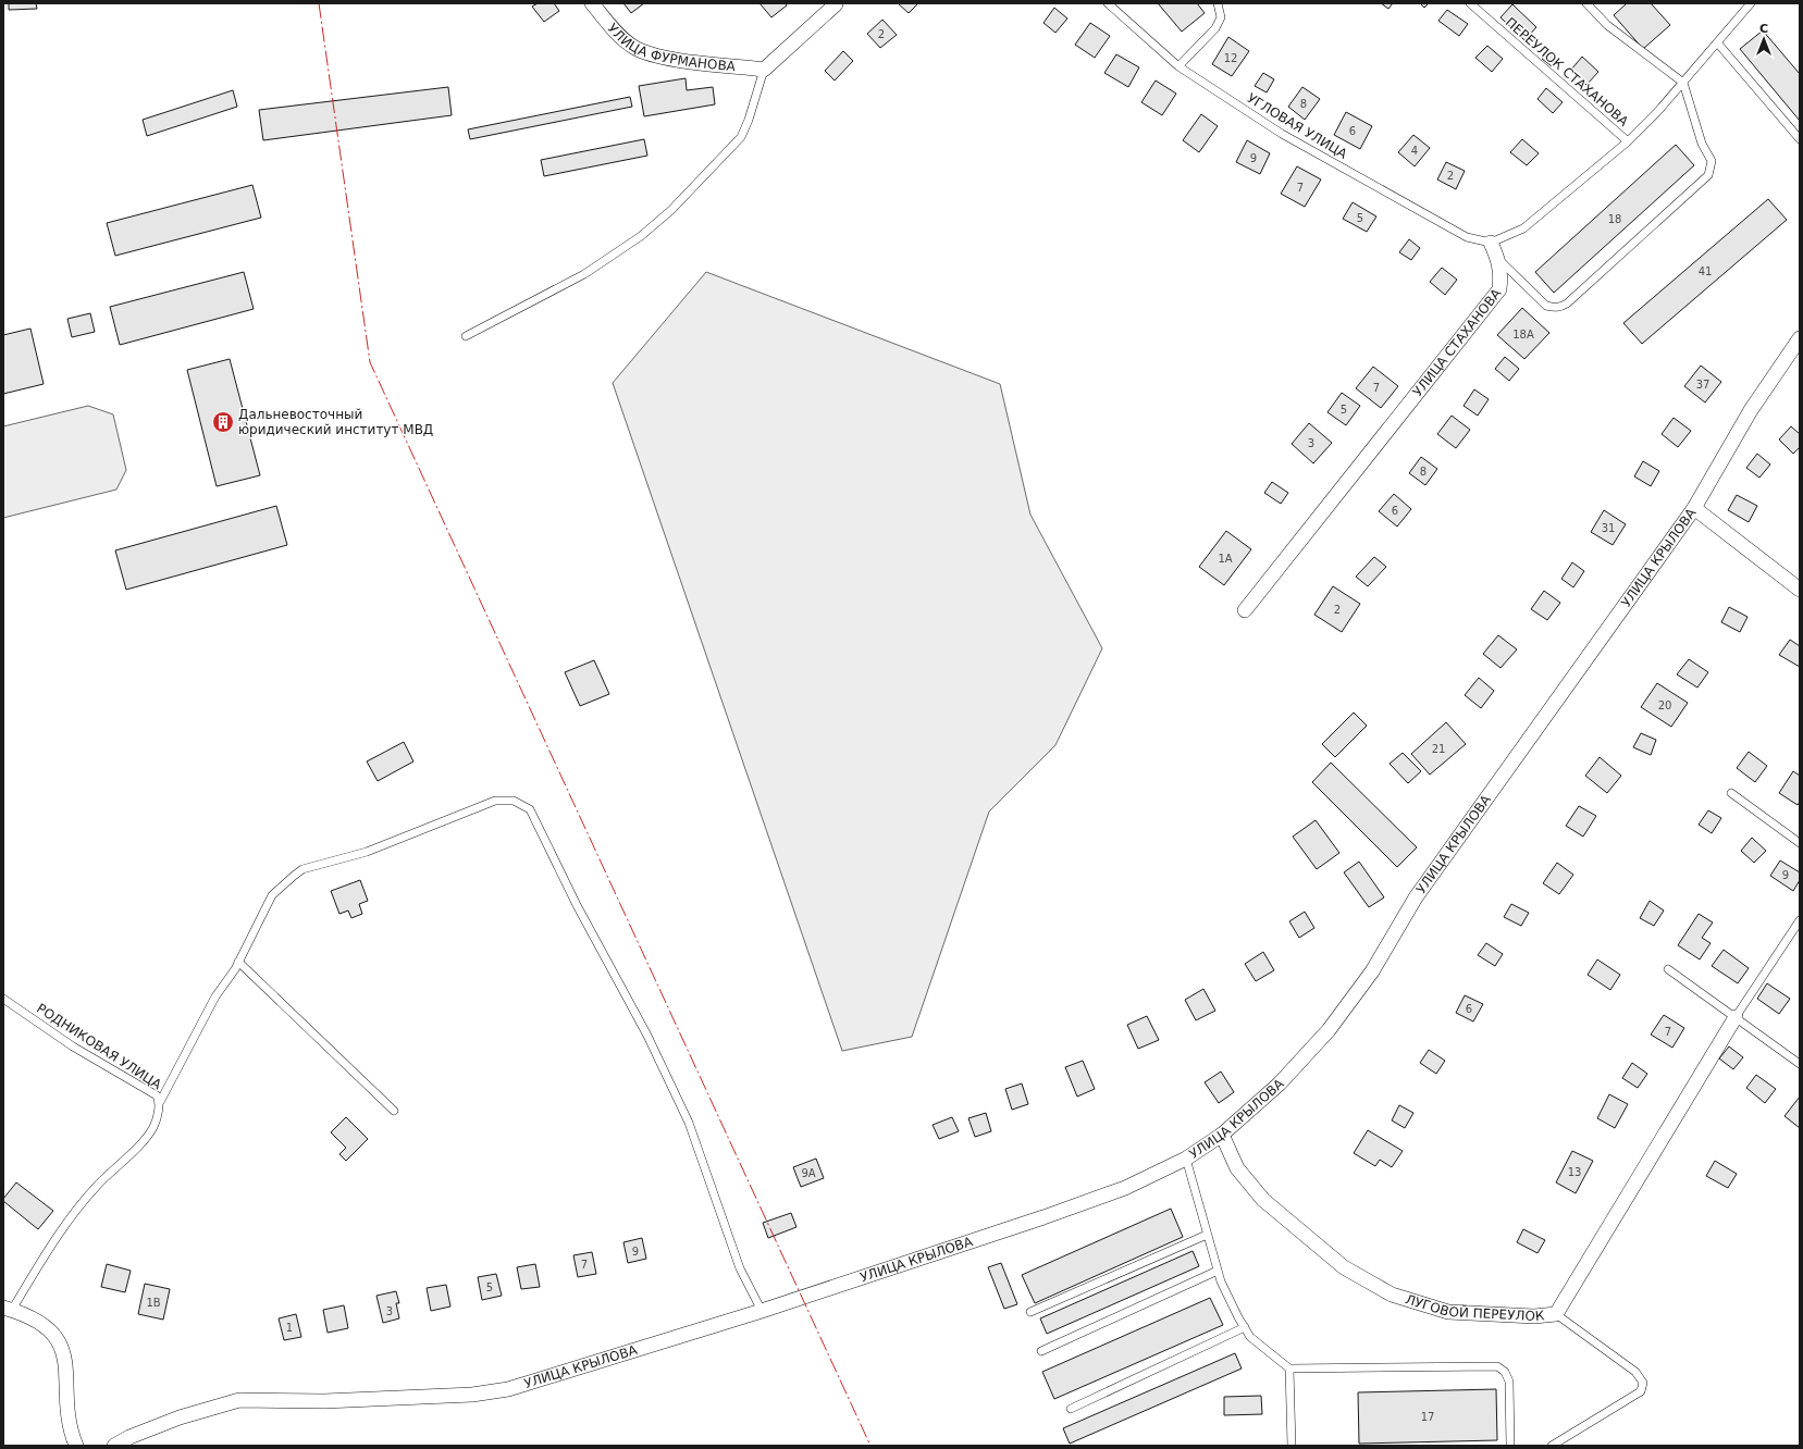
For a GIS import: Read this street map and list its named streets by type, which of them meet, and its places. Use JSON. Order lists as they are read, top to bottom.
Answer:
{
  "streets": {
    "street": [
      "УЛИЦА ФУРМАНОВА",
      "УЛИЦА СТАХАНОВА",
      "УЛИЦА КРЫЛОВА",
      "ЛУГОВОЙ ПЕРЕУЛОК"
    ],
    "lane": ["ПЕРЕУЛОК СТАХАНОВА", "УГЛОВАЯ УЛИЦА", "РОДНИКОВАЯ УЛИЦА"]
  },
  "crossings": [
    ["УГЛОВАЯ УЛИЦА", "УЛИЦА СТАХАНОВА"],
    ["УЛИЦА КРЫЛОВА", "ЛУГОВОЙ ПЕРЕУЛОК"]
  ],
  "places": {
    "building": ["Дальневосточный юридический институт МВД"]
  },
  "house_numbers": [
    "2",
    "12",
    "8",
    "6",
    "4",
    "9",
    "2",
    "7",
    "5",
    "18",
    "41",
    "18А",
    "37",
    "7",
    "5",
    "3",
    "8",
    "6",
    "31",
    "1А",
    "2",
    "20",
    "21",
    "9",
    "6",
    "7",
    "13",
    "9А",
    "9",
    "7",
    "5",
    "1В",
    "3",
    "1",
    "17"
  ],
  "north": "top"
}
